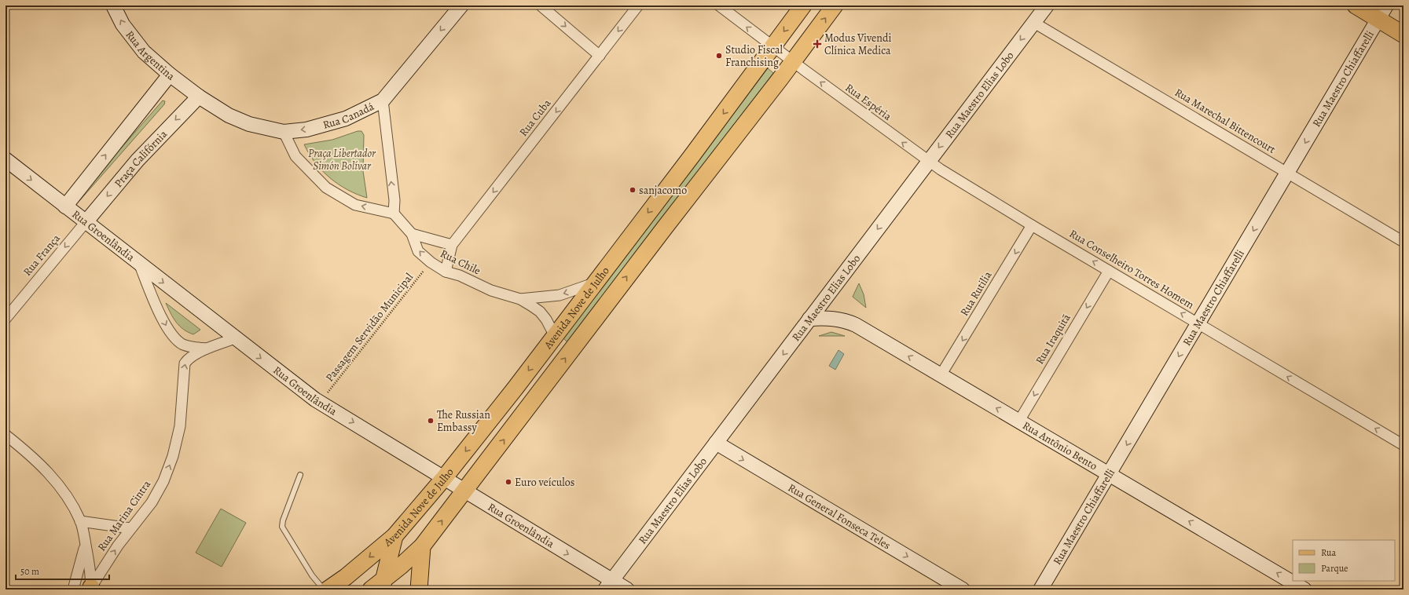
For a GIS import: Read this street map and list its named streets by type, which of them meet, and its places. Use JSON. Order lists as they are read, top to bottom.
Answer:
{
  "streets": {
    "main road": ["Avenida Nove de Julho"],
    "street": [
      "Rua Argentina",
      "Rua Maestro Chiaffarelli",
      "Rua Maestro Elias Lobo",
      "Rua Espéria",
      "Rua Canadá",
      "Rua Cuba",
      "Rua Marechal Bittencourt",
      "Praça Califórnia",
      "Rua Groenlândia",
      "Rua França",
      "Rua Chile",
      "Rua Conselheiro Torres Homem",
      "Rua Rutilia",
      "Rua Iraquitã",
      "Rua Antônio Bento",
      "Rua Marina Cintra",
      "Rua General Fonseca Teles"
    ],
    "path": ["Passagem Servidão Municipal"]
  },
  "crossings": [
    ["Rua Argentina", "Rua Canadá"],
    ["Rua Argentina", "Praça Califórnia"],
    ["Rua Maestro Chiaffarelli", "Rua Marechal Bittencourt"],
    ["Rua Maestro Chiaffarelli", "Rua Conselheiro Torres Homem"],
    ["Rua Maestro Chiaffarelli", "Rua Antônio Bento"],
    ["Rua Maestro Elias Lobo", "Rua Espéria"],
    ["Rua Maestro Elias Lobo", "Rua Marechal Bittencourt"],
    ["Rua Maestro Elias Lobo", "Rua Groenlândia"],
    ["Rua Maestro Elias Lobo", "Rua Conselheiro Torres Homem"],
    ["Rua Maestro Elias Lobo", "Rua Antônio Bento"],
    ["Rua Maestro Elias Lobo", "Rua General Fonseca Teles"],
    ["Rua Espéria", "Rua Conselheiro Torres Homem"],
    ["Rua Espéria", "Avenida Nove de Julho"],
    ["Rua Canadá", "Praça Califórnia"],
    ["Rua Cuba", "Rua Chile"],
    ["Praça Califórnia", "Rua Groenlândia"],
    ["Praça Califórnia", "Rua França"],
    ["Rua Groenlândia", "Rua França"],
    ["Rua Groenlândia", "Avenida Nove de Julho"],
    ["Rua Groenlândia", "Passagem Servidão Municipal"],
    ["Rua Groenlândia", "Rua Marina Cintra"],
    ["Rua Chile", "Avenida Nove de Julho"],
    ["Rua Chile", "Passagem Servidão Municipal"],
    ["Rua Conselheiro Torres Homem", "Rua Rutilia"],
    ["Rua Conselheiro Torres Homem", "Rua Iraquitã"],
    ["Rua Rutilia", "Rua Antônio Bento"],
    ["Rua Iraquitã", "Rua Antônio Bento"]
  ],
  "one_way": [
    "Rua Argentina",
    "Rua Maestro Chiaffarelli",
    "Rua Maestro Elias Lobo",
    "Rua Espéria",
    "Rua Canadá",
    "Rua Cuba",
    "Rua Groenlândia",
    "Rua França",
    "Rua Conselheiro Torres Homem",
    "Rua Rutilia",
    "Rua Iraquitã",
    "Rua Antônio Bento",
    "Rua Marina Cintra",
    "Rua General Fonseca Teles"
  ],
  "parks": ["Praça Libertador Simón Bolívar"],
  "places": {
    "health": ["Modus Vivendi Clínica Medica"],
    "other": [
      "Studio Fiscal Franchising",
      "sanjacomo",
      "The Russian Embassy",
      "Euro veículos"
    ]
  },
  "legend": ["Rua", "Parque"],
  "scale_bar": "50 m"
}
